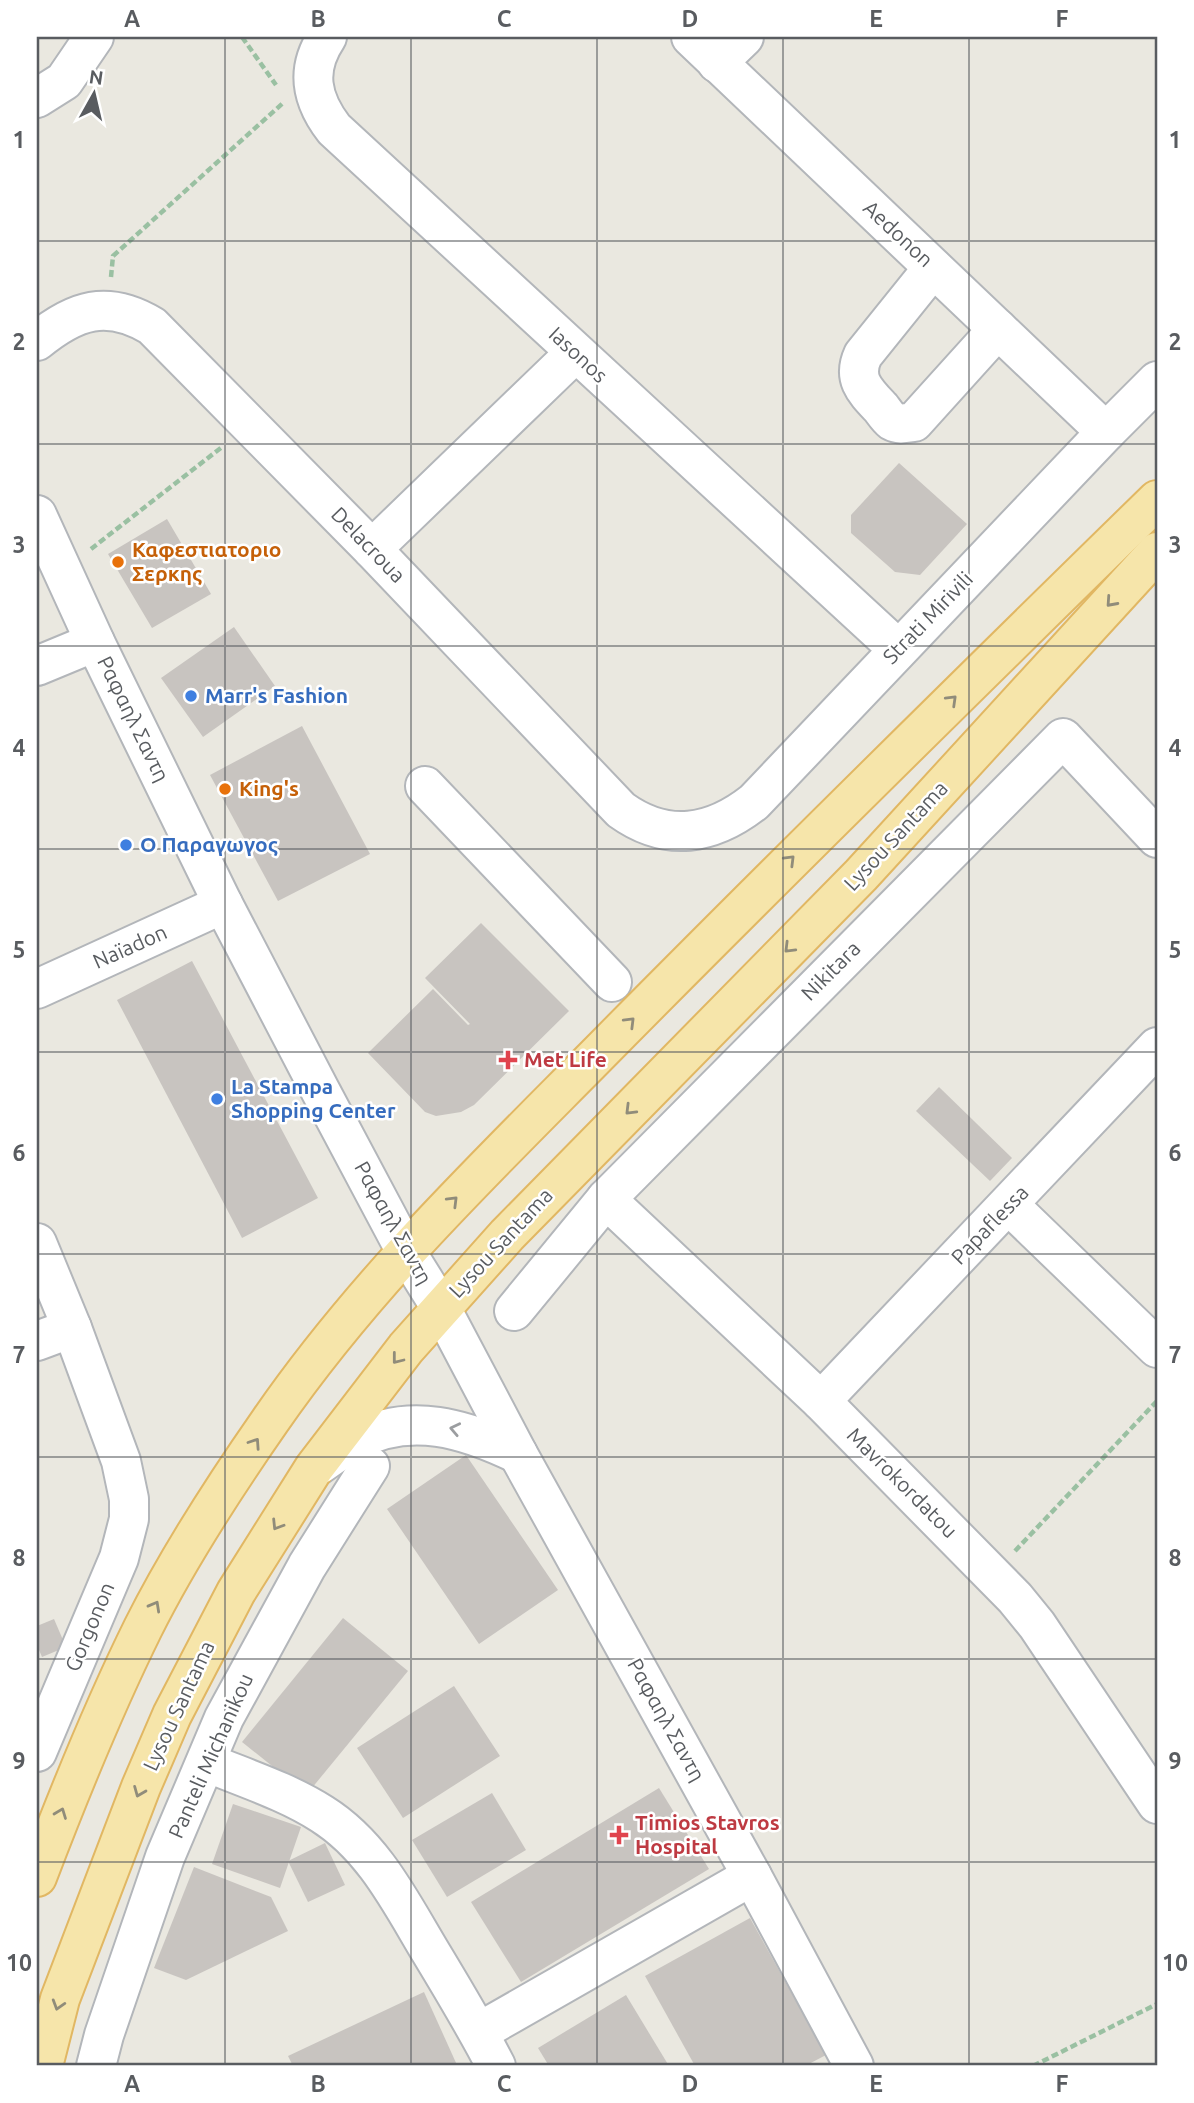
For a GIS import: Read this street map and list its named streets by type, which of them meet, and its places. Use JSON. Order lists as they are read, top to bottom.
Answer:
{
  "streets": {
    "main road": ["Lysou Santama"],
    "street": [
      "Aedonon",
      "Iasonos",
      "Delacroua",
      "Strati Mirivili",
      "Ραφαηλ Σαντη",
      "Naïadon",
      "Nikitara",
      "Papaflessa",
      "Mavrokordatou",
      "Gorgonon",
      "Panteli Michanikou"
    ]
  },
  "crossings": [
    ["Aedonon", "Strati Mirivili"],
    ["Iasonos", "Strati Mirivili"],
    ["Delacroua", "Strati Mirivili"],
    ["Ραφαηλ Σαντη", "Lysou Santama"],
    ["Ραφαηλ Σαντη", "Naïadon"],
    ["Nikitara", "Mavrokordatou"],
    ["Papaflessa", "Mavrokordatou"]
  ],
  "places": {
    "other": [
      "Καφεστιατοριο Σερκης",
      "Marr's Fashion",
      "King's",
      "Ο Παραγωγος",
      "La Stampa Shopping Center"
    ],
    "health": ["Met Life", "Timios Stavros Hospital"]
  },
  "north": "top",
  "grid": {
    "columns": [
      "A",
      "B",
      "C",
      "D",
      "E",
      "F"
    ],
    "rows": [
      "1",
      "2",
      "3",
      "4",
      "5",
      "6",
      "7",
      "8",
      "9",
      "10"
    ]
  }
}
